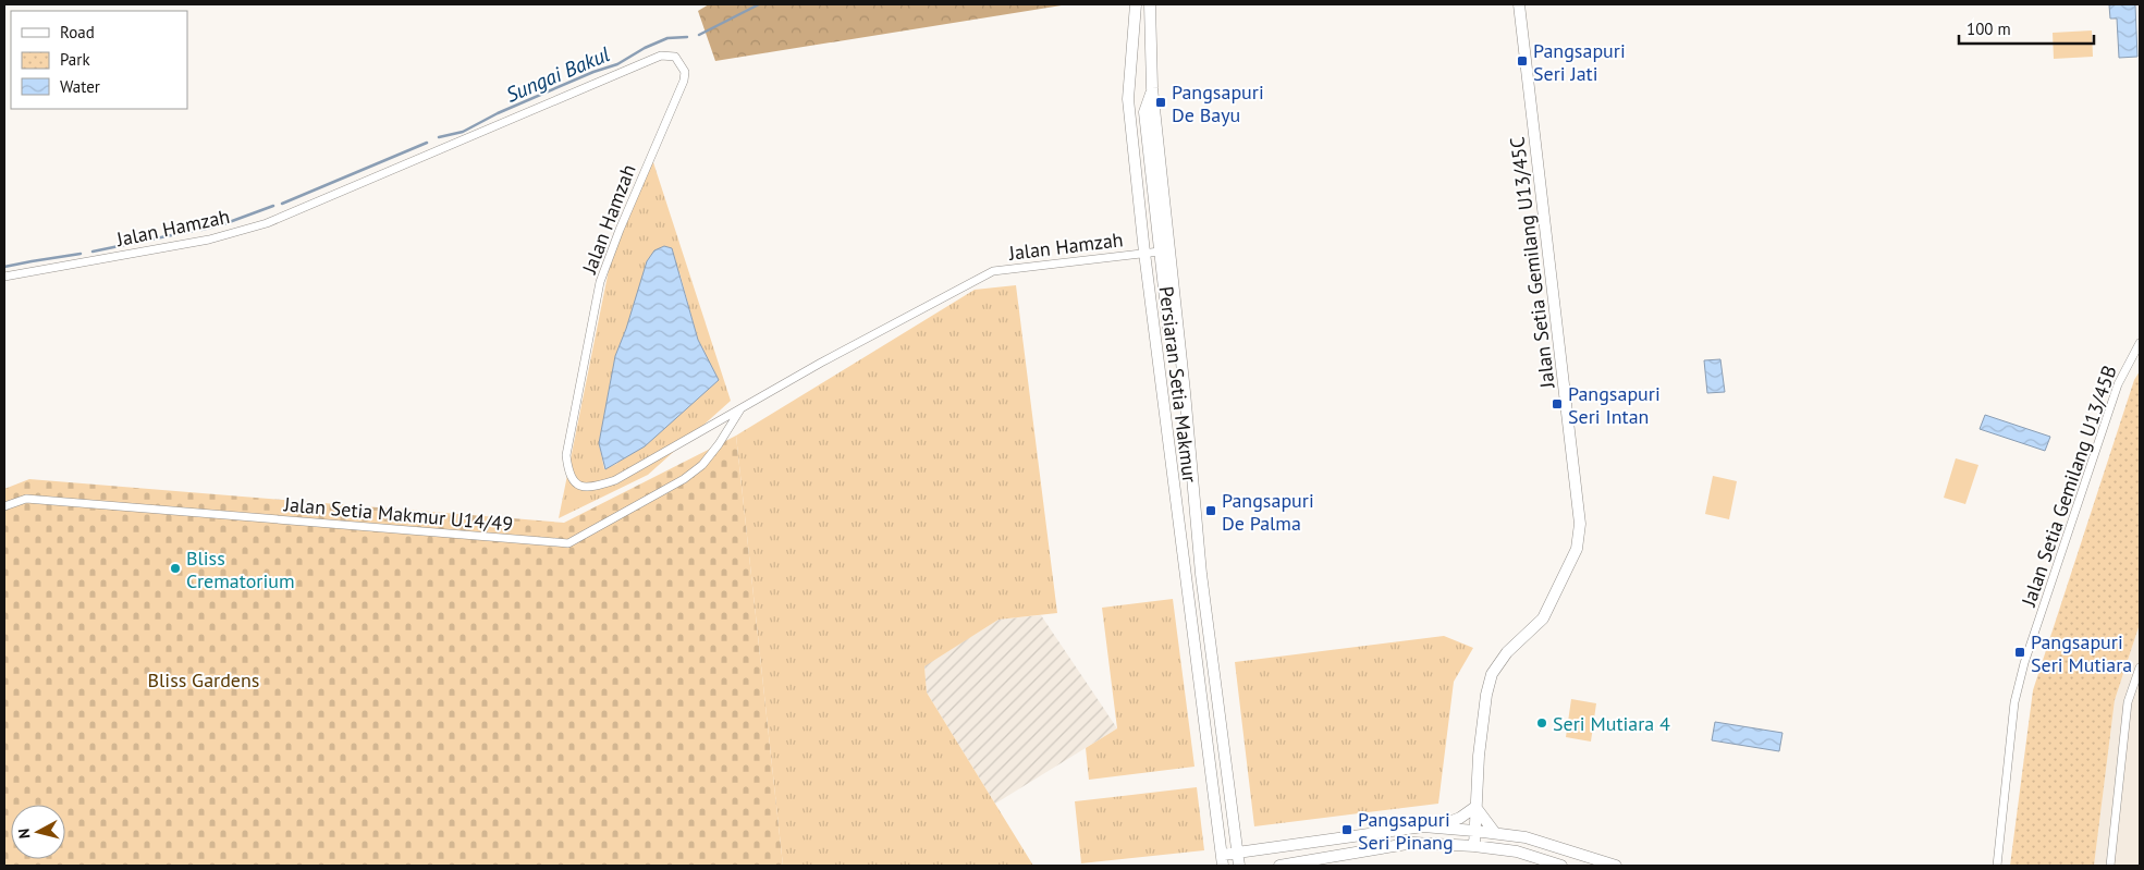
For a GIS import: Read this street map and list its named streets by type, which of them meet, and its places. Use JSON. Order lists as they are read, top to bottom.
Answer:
{
  "streets": {
    "street": [
      "Jalan Hamzah",
      "Jalan Setia Gemilang U13/45C",
      "Persiaran Setia Makmur",
      "Jalan Setia Gemilang U13/45B",
      "Jalan Setia Makmur U14/49"
    ]
  },
  "crossings": [
    ["Jalan Hamzah", "Persiaran Setia Makmur"],
    ["Jalan Hamzah", "Jalan Setia Makmur U14/49"]
  ],
  "water": ["Sungai Bakul"],
  "parks": ["Bliss Gardens"],
  "places": {
    "transit": [
      "Pangsapuri Seri Jati",
      "Pangsapuri De Bayu",
      "Pangsapuri Seri Intan",
      "Pangsapuri De Palma",
      "Pangsapuri Seri Mutiara",
      "Pangsapuri Seri Pinang"
    ],
    "other": ["Bliss Crematorium", "Seri Mutiara 4"]
  },
  "legend": ["Road", "Park", "Water"],
  "scale_bar": "100 m",
  "north": "left"
}
